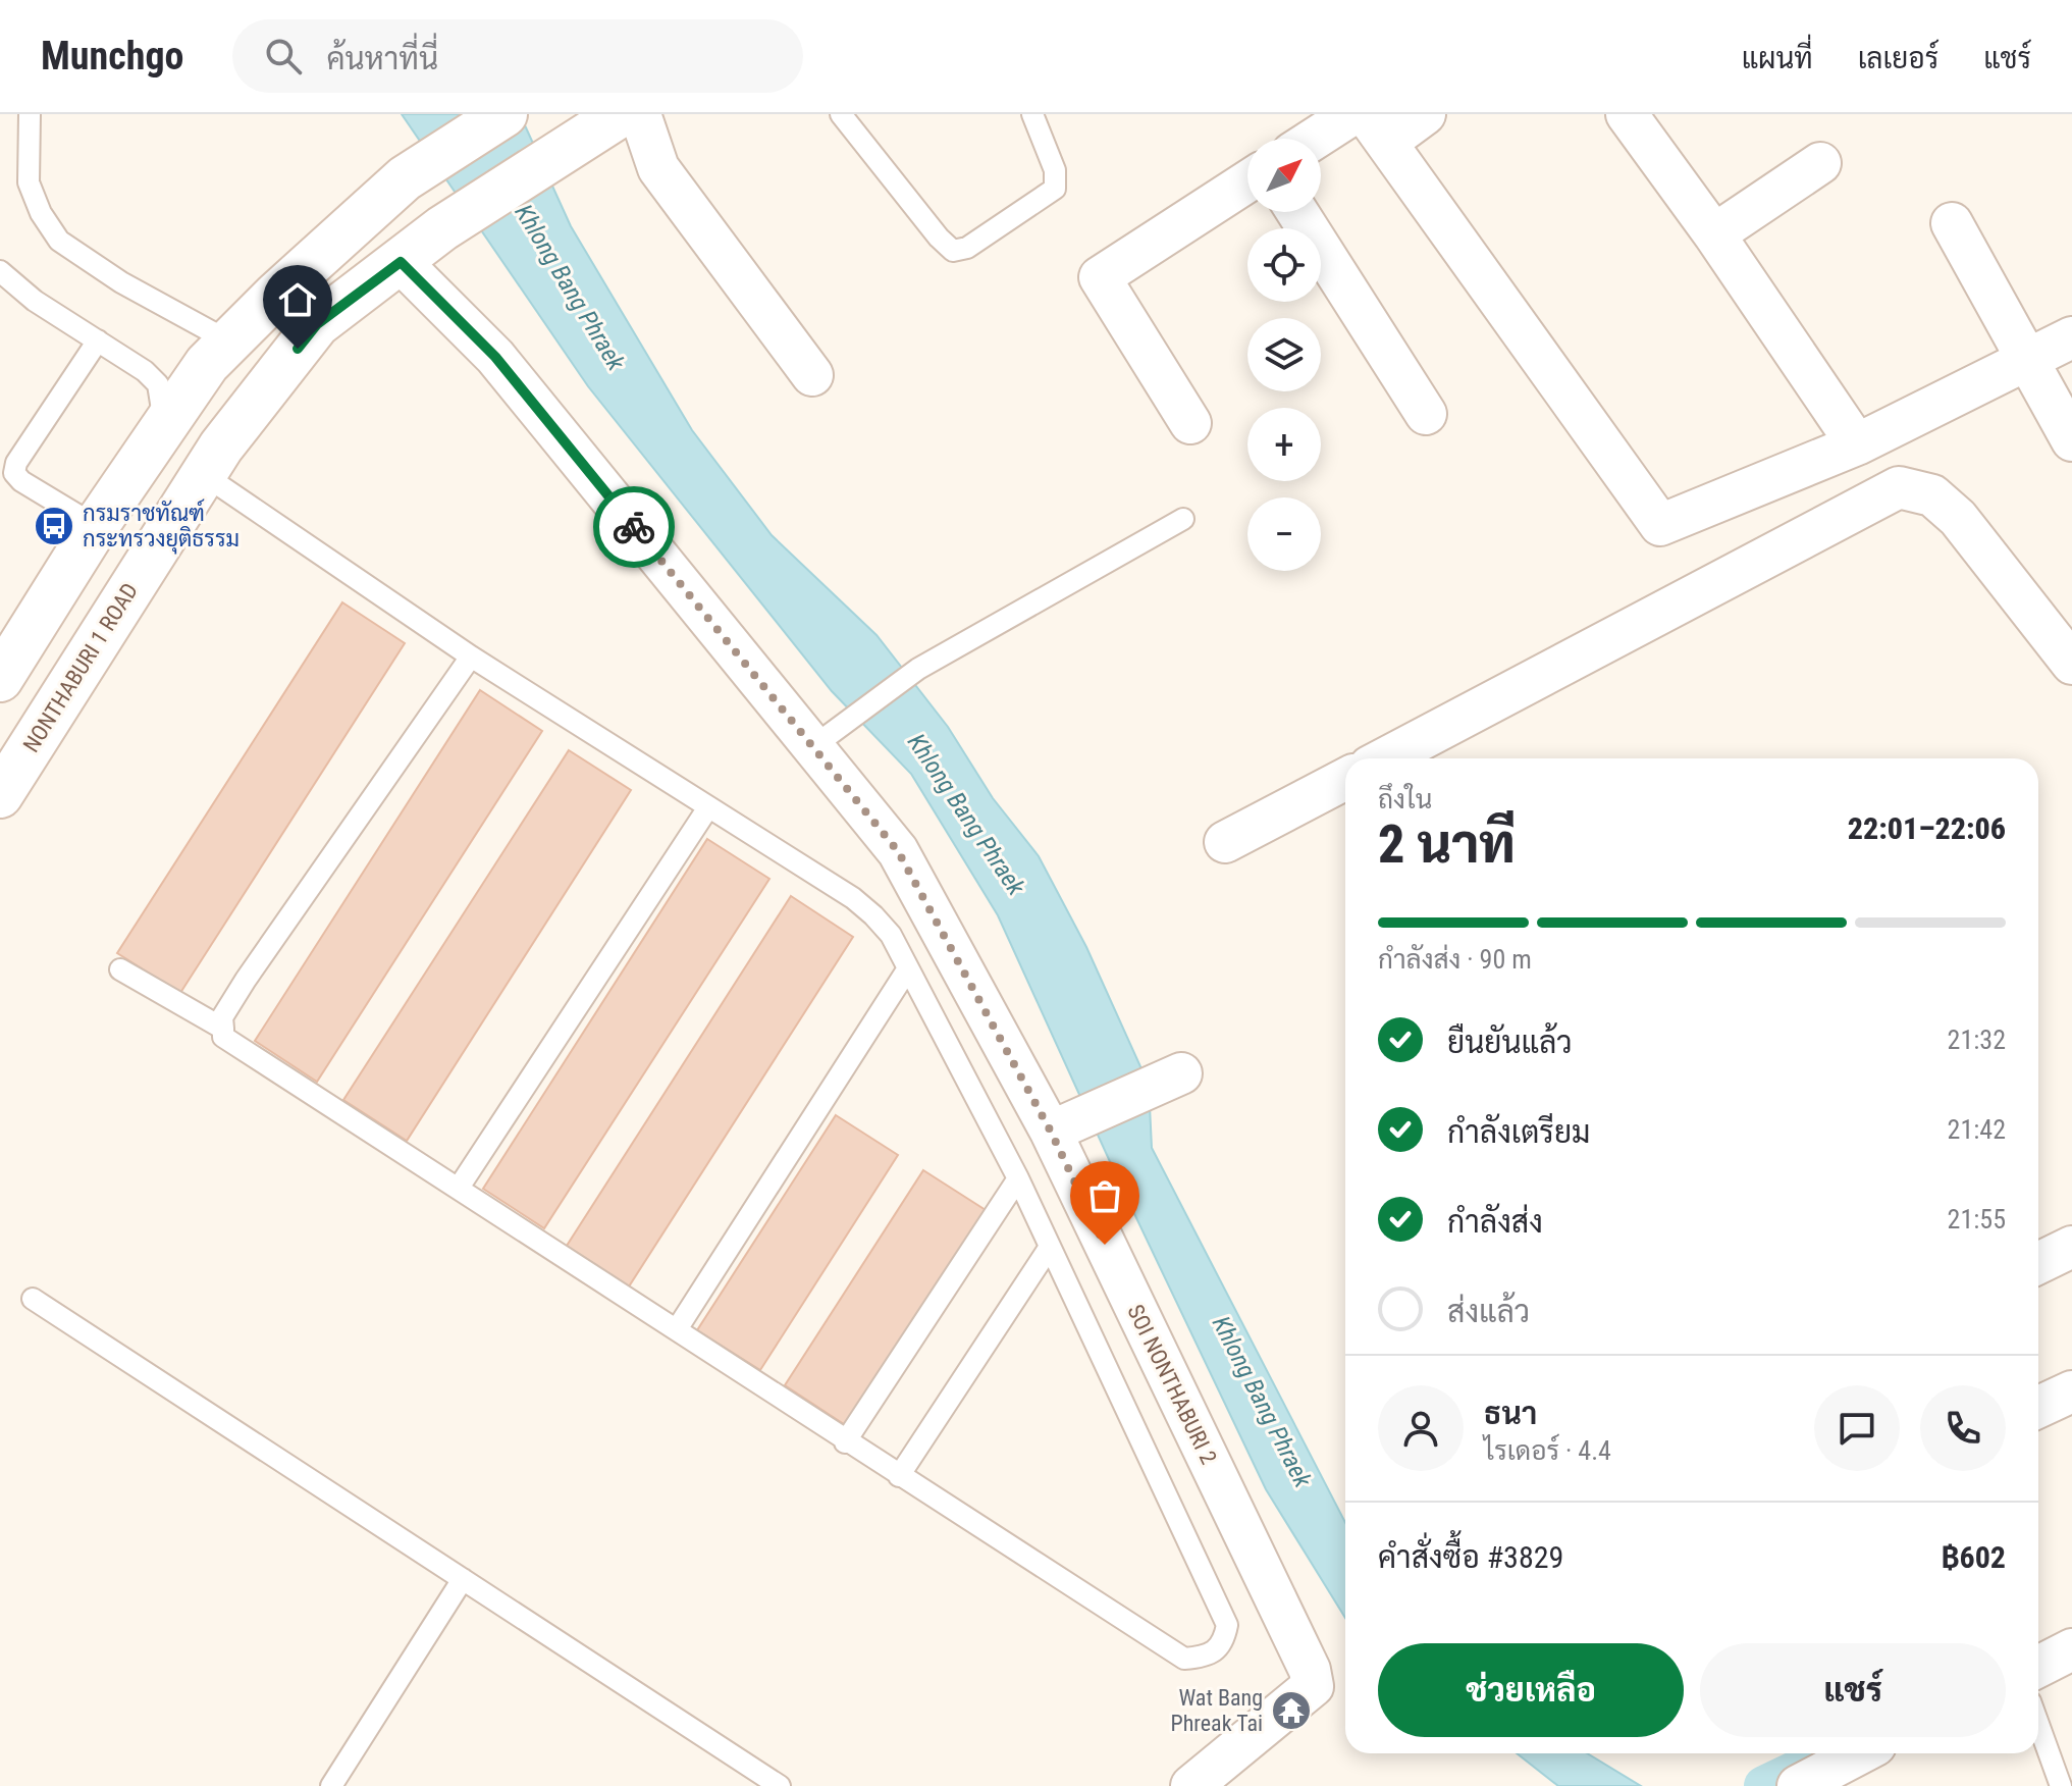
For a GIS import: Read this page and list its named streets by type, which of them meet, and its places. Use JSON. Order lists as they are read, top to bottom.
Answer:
{
  "streets": {
    "main road": ["NONTHABURI 1 ROAD"],
    "street": ["SOI NONTHABURI 2"]
  },
  "crossings": [
    ["NONTHABURI 1 ROAD", "SOI NONTHABURI 2"]
  ],
  "water": ["Khlong Bang Phraek"],
  "places": {
    "bus stop": ["กรมราชทัณฑ์ กระทรวงยุติธรรม"],
    "temple": ["Wat Bang Phreak Tai"]
  },
  "north": "top right",
  "page": {
    "header": "Munchgo",
    "search": "ค้นหาที่นี่",
    "nav": ["แผนที่", "เลเยอร์", "แชร์"],
    "map_buttons": ["+", "−"],
    "heading": ["2 นาที", "ถึงใน", "22:01–22:06"],
    "panel": [
      "ธนา",
      "ไรเดอร์ · 4.4",
      "คำสั่งซื้อ #3829",
      "฿602"
    ],
    "bar": "กำลังส่ง · 90 m",
    "list": [
      ["ยืนยันแล้ว", "21:32"],
      ["กำลังเตรียม", "21:42"],
      ["กำลังส่ง", "21:55"],
      "ส่งแล้ว"
    ],
    "buttons": ["ช่วยเหลือ", "แชร์"]
  }
}
